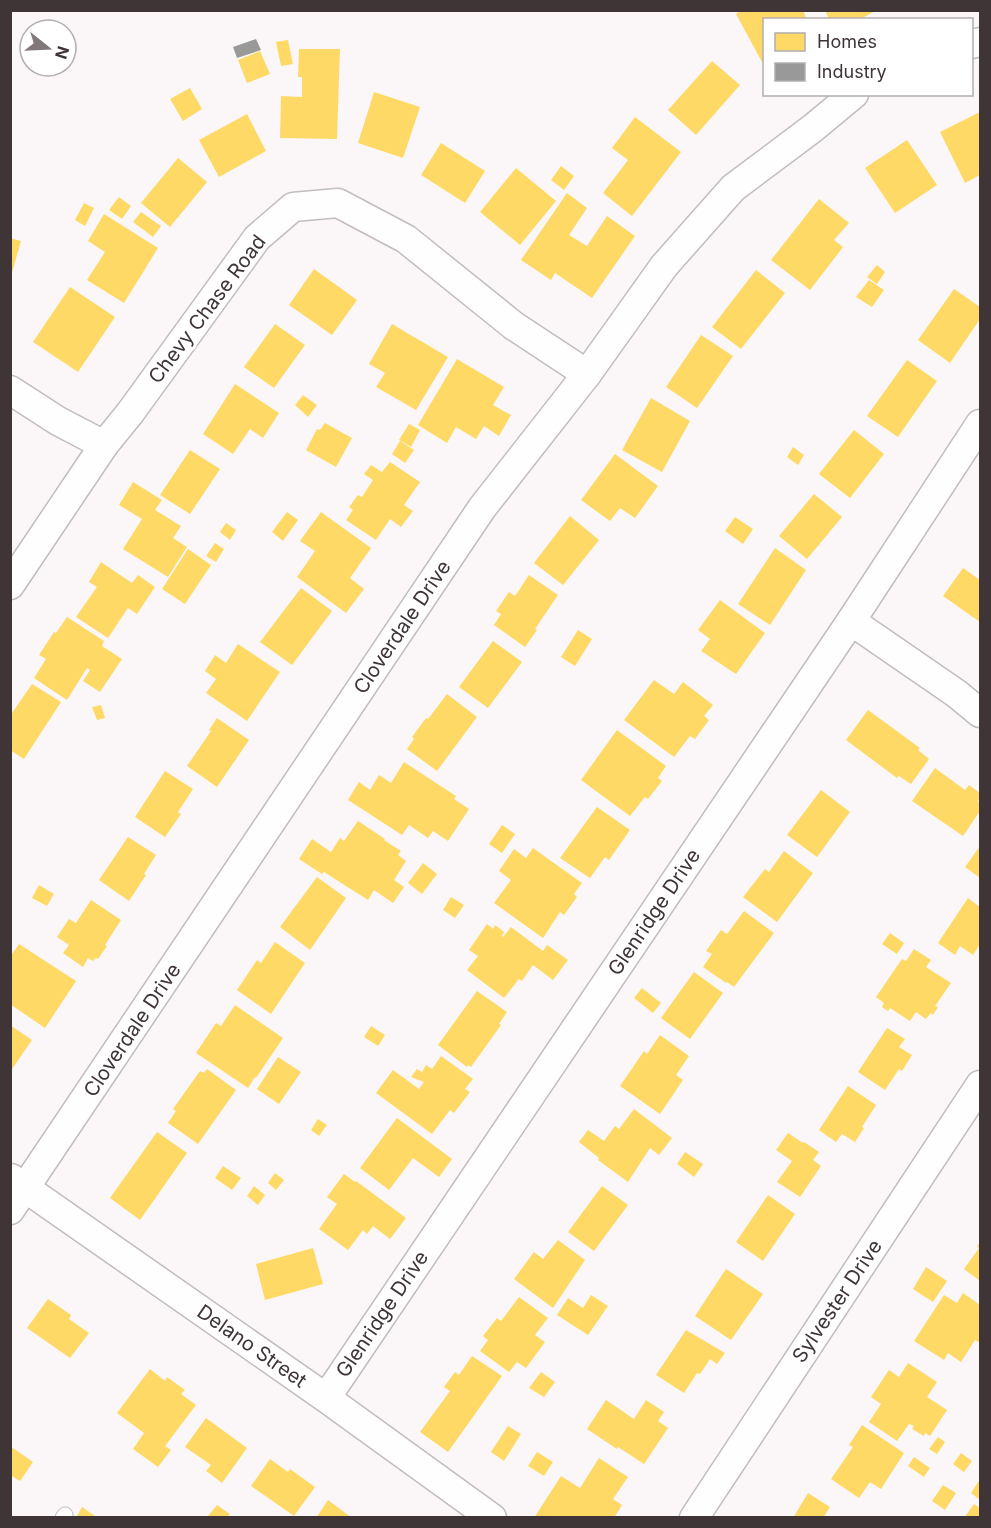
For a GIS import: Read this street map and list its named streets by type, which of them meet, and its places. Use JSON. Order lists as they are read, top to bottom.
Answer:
{
  "streets": {
    "street": [
      "Chevy Chase Road",
      "Cloverdale Drive",
      "Glenridge Drive",
      "Sylvester Drive",
      "Delano Street"
    ]
  },
  "crossings": [
    ["Chevy Chase Road", "Cloverdale Drive"],
    ["Cloverdale Drive", "Delano Street"],
    ["Glenridge Drive", "Delano Street"]
  ],
  "legend": ["Homes", "Industry"],
  "north": "right"
}
